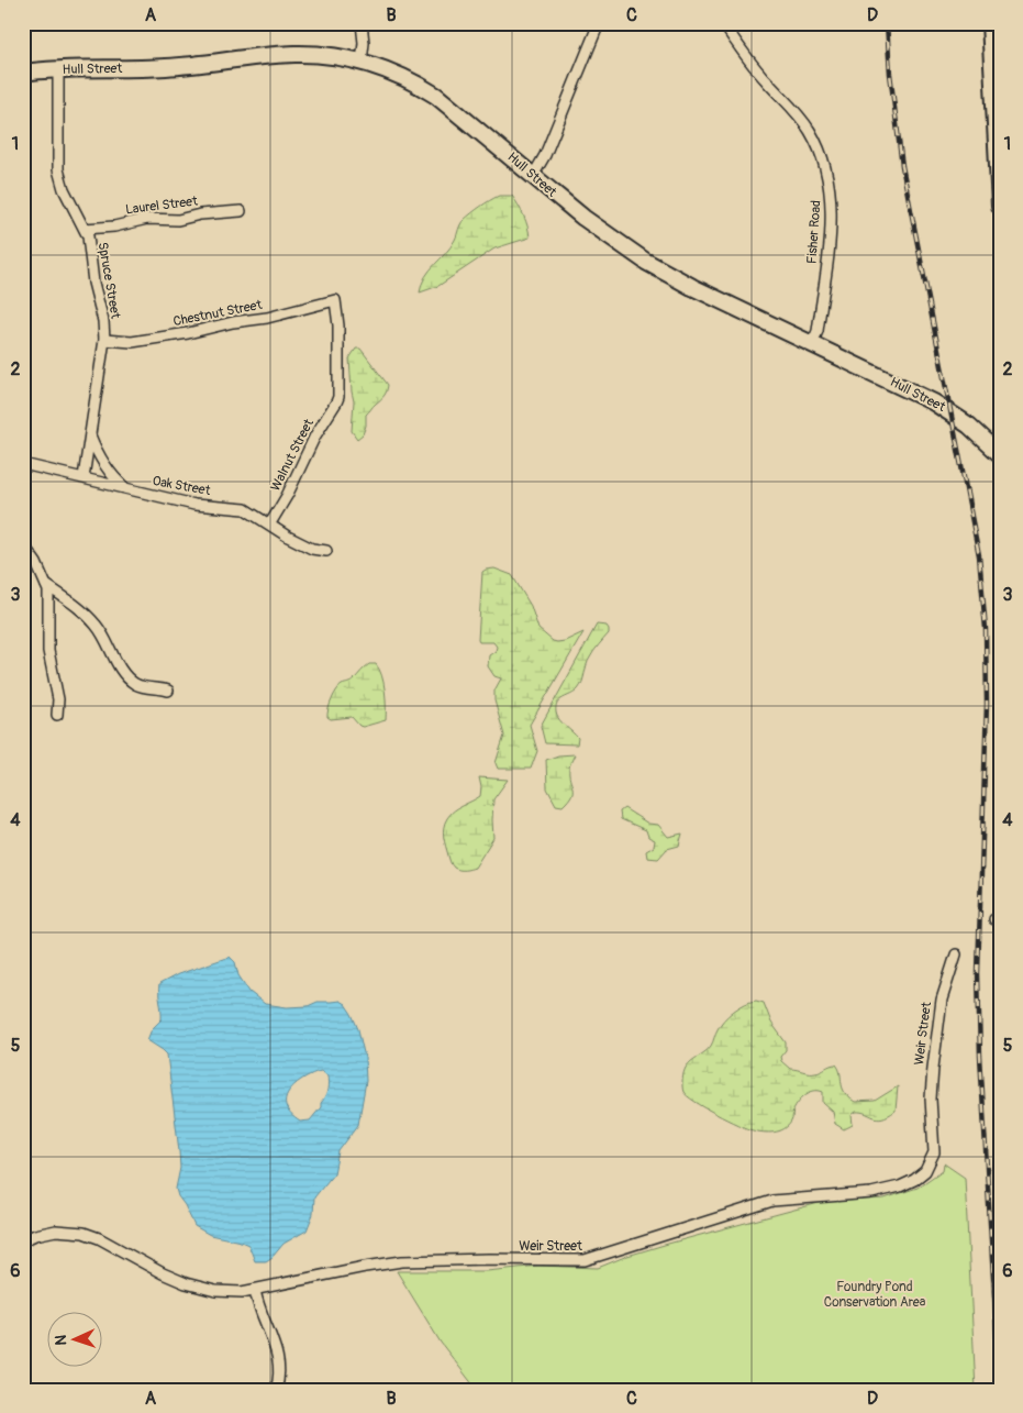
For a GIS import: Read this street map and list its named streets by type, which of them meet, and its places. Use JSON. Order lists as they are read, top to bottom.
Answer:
{
  "streets": {
    "main road": ["Hull Street"],
    "street": [
      "Laurel Street",
      "Fisher Road",
      "Spruce Street",
      "Chestnut Street",
      "Walnut Street",
      "Oak Street",
      "Weir Street"
    ]
  },
  "crossings": [
    ["Hull Street", "Fisher Road"],
    ["Hull Street", "Spruce Street"],
    ["Laurel Street", "Spruce Street"],
    ["Spruce Street", "Chestnut Street"],
    ["Spruce Street", "Oak Street"],
    ["Chestnut Street", "Walnut Street"],
    ["Walnut Street", "Oak Street"]
  ],
  "parks": ["Foundry Pond Conservation Area"],
  "north": "left",
  "grid": {
    "columns": [
      "A",
      "B",
      "C",
      "D"
    ],
    "rows": [
      "1",
      "2",
      "3",
      "4",
      "5",
      "6"
    ]
  }
}
